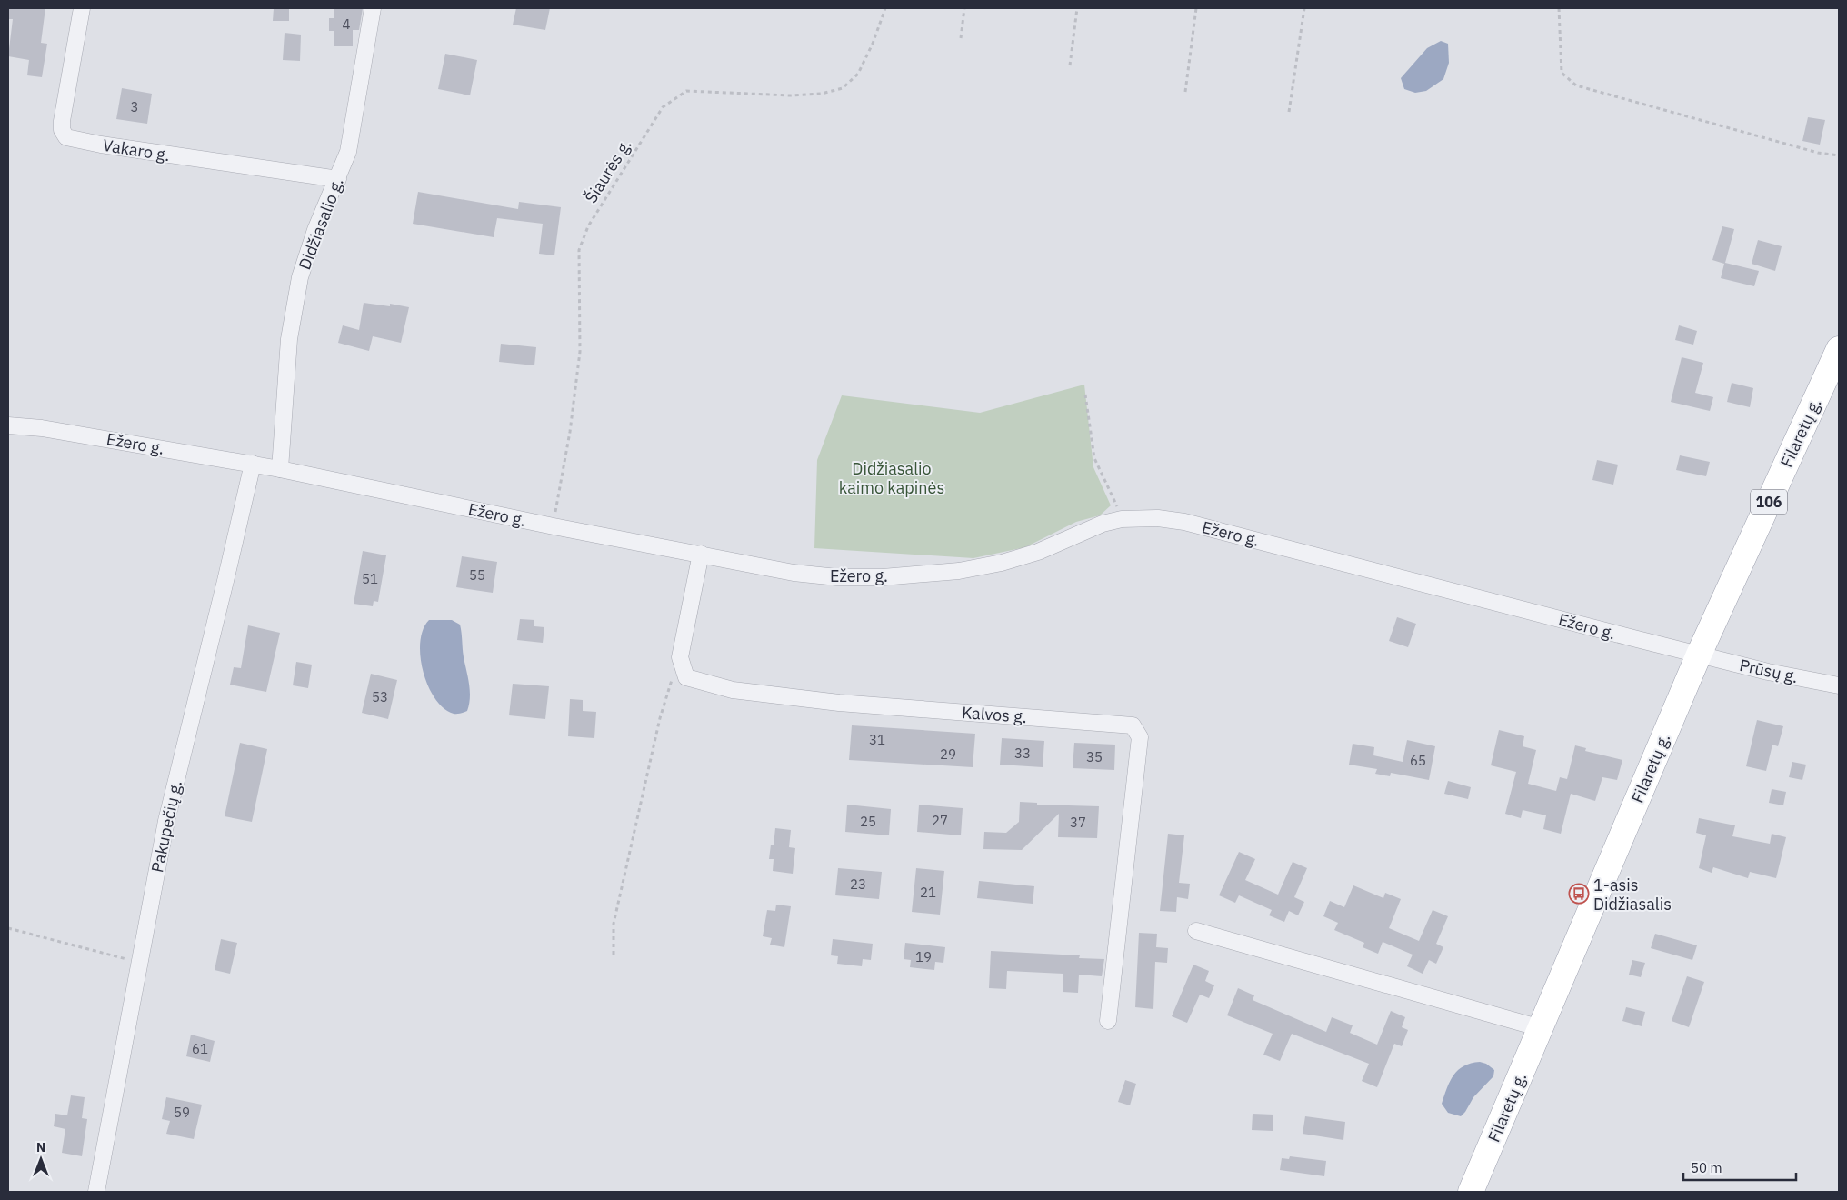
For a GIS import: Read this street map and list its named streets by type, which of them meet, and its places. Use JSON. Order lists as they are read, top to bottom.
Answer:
{
  "streets": {
    "main road": ["Filaretų g.", "106"],
    "street": [
      "Vakaro g.",
      "Didžiasalio g.",
      "Ežero g.",
      "Prūsų g.",
      "Kalvos g.",
      "Pakupečių g."
    ],
    "path": ["Šiaurės g."]
  },
  "crossings": [
    ["Vakaro g.", "Didžiasalio g."],
    ["Šiaurės g.", "Ežero g."],
    ["Didžiasalio g.", "Ežero g."],
    ["Filaretų g.", "Ežero g."],
    ["Filaretų g.", "Prūsų g."],
    ["Ežero g.", "Prūsų g."],
    ["Ežero g.", "Pakupečių g."]
  ],
  "parks": ["Didžiasalio kaimo kapinės"],
  "places": {
    "bus stop": ["1-asis Didžiasalis"]
  },
  "house_numbers": [
    "4",
    "3",
    "55",
    "51",
    "53",
    "31",
    "33",
    "29",
    "35",
    "65",
    "27",
    "25",
    "37",
    "23",
    "21",
    "19",
    "61",
    "59"
  ],
  "scale_bar": "50 m",
  "north": "top"
}
